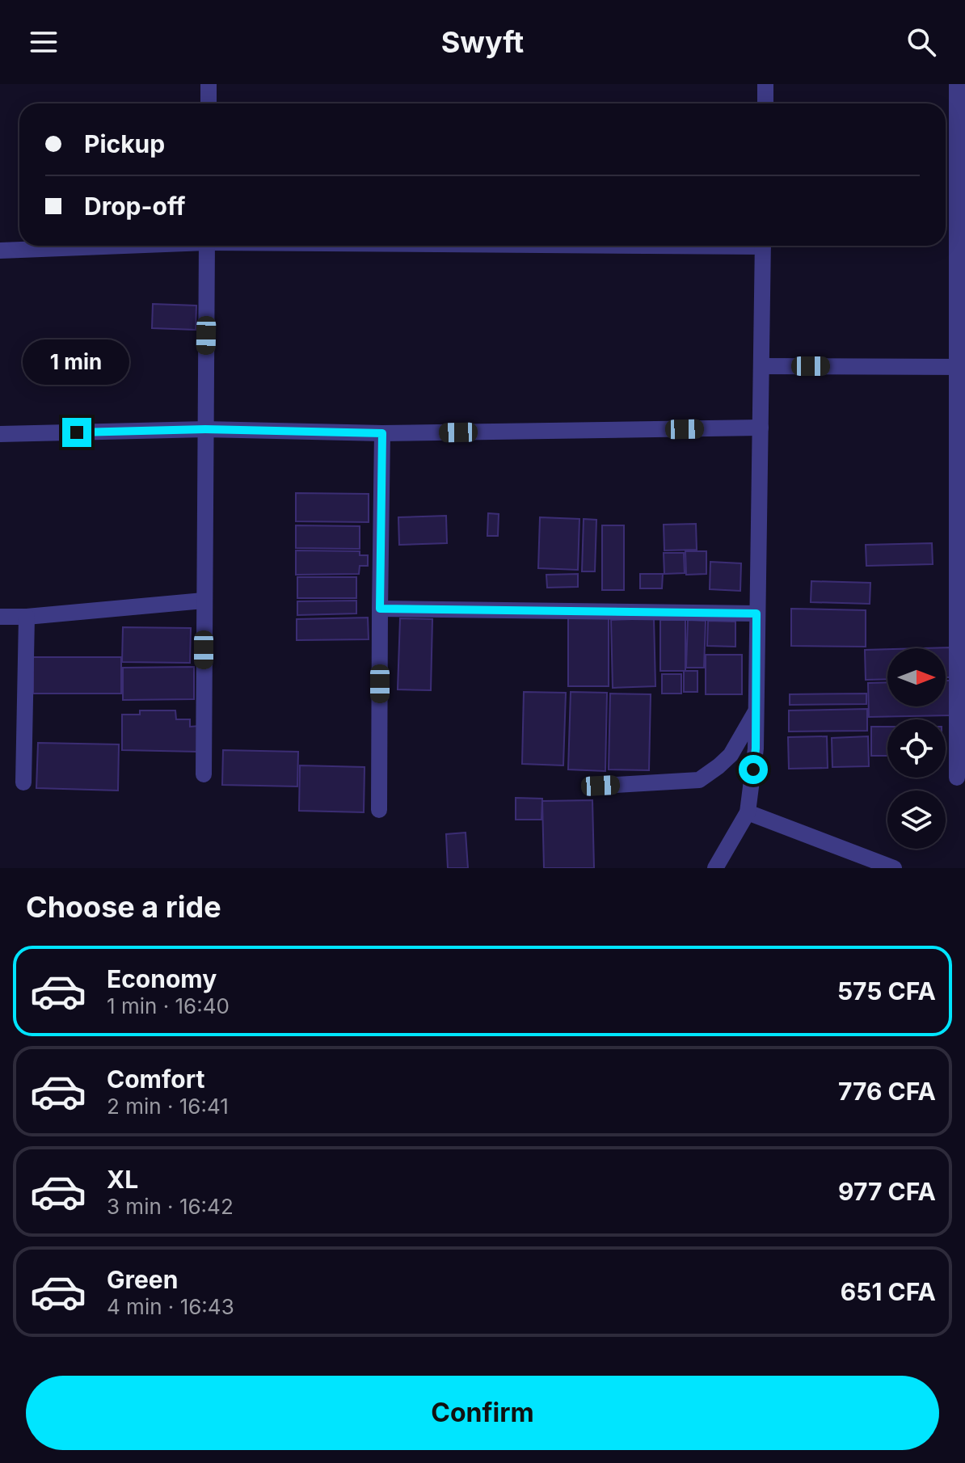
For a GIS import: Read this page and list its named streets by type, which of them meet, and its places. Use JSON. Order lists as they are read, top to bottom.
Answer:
{
  "north": "right",
  "page": {
    "header": "Swyft",
    "banner": ["Pickup", "Drop-off"],
    "bubble": "1 min",
    "heading": "Choose a ride",
    "list": [
      {
        "name": "Economy",
        "note": "1 min · 16:40",
        "value": "575 CFA"
      },
      {
        "name": "Comfort",
        "note": "2 min · 16:41",
        "value": "776 CFA"
      },
      {
        "name": "XL",
        "note": "3 min · 16:42",
        "value": "977 CFA"
      },
      {
        "name": "Green",
        "note": "4 min · 16:43",
        "value": "651 CFA"
      }
    ],
    "buttons": "Confirm"
  }
}
